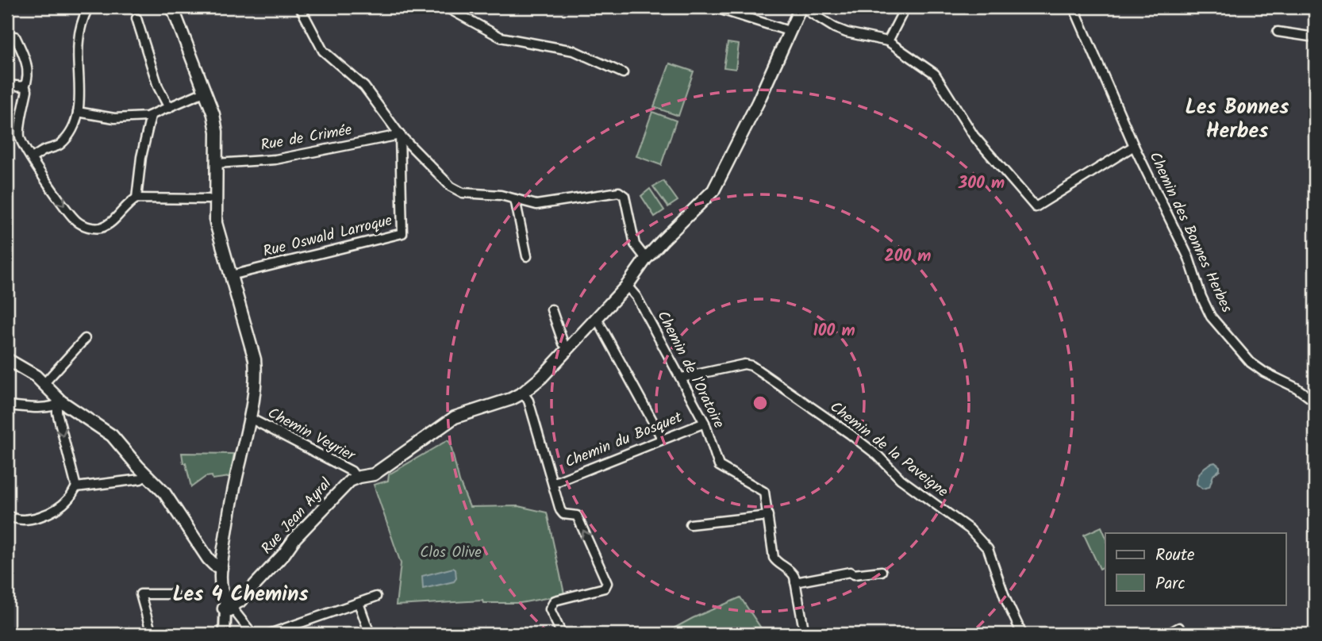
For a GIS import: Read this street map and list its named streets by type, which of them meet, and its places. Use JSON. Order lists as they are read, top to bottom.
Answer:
{
  "streets": {
    "main road": ["Rue Jean Ayral"],
    "street": [
      "Rue de Crimée",
      "Chemin des Bonnes Herbes",
      "Rue Oswald Larroque",
      "Chemin de l'Oratoire",
      "Chemin Veyrier",
      "Chemin du Bosquet",
      "Chemin de la Paveigne"
    ]
  },
  "crossings": [
    ["Rue de Crimée", "Rue Oswald Larroque"],
    ["Chemin de l'Oratoire", "Chemin du Bosquet"],
    ["Chemin de l'Oratoire", "Chemin de la Paveigne"],
    ["Chemin de l'Oratoire", "Rue Jean Ayral"],
    ["Chemin Veyrier", "Rue Jean Ayral"]
  ],
  "districts": ["Les Bonnes Herbes", "Les 4 Chemins"],
  "parks": ["Clos Olive"],
  "legend": ["Route", "Parc"],
  "rings": ["300 m", "200 m", "100 m"]
}
